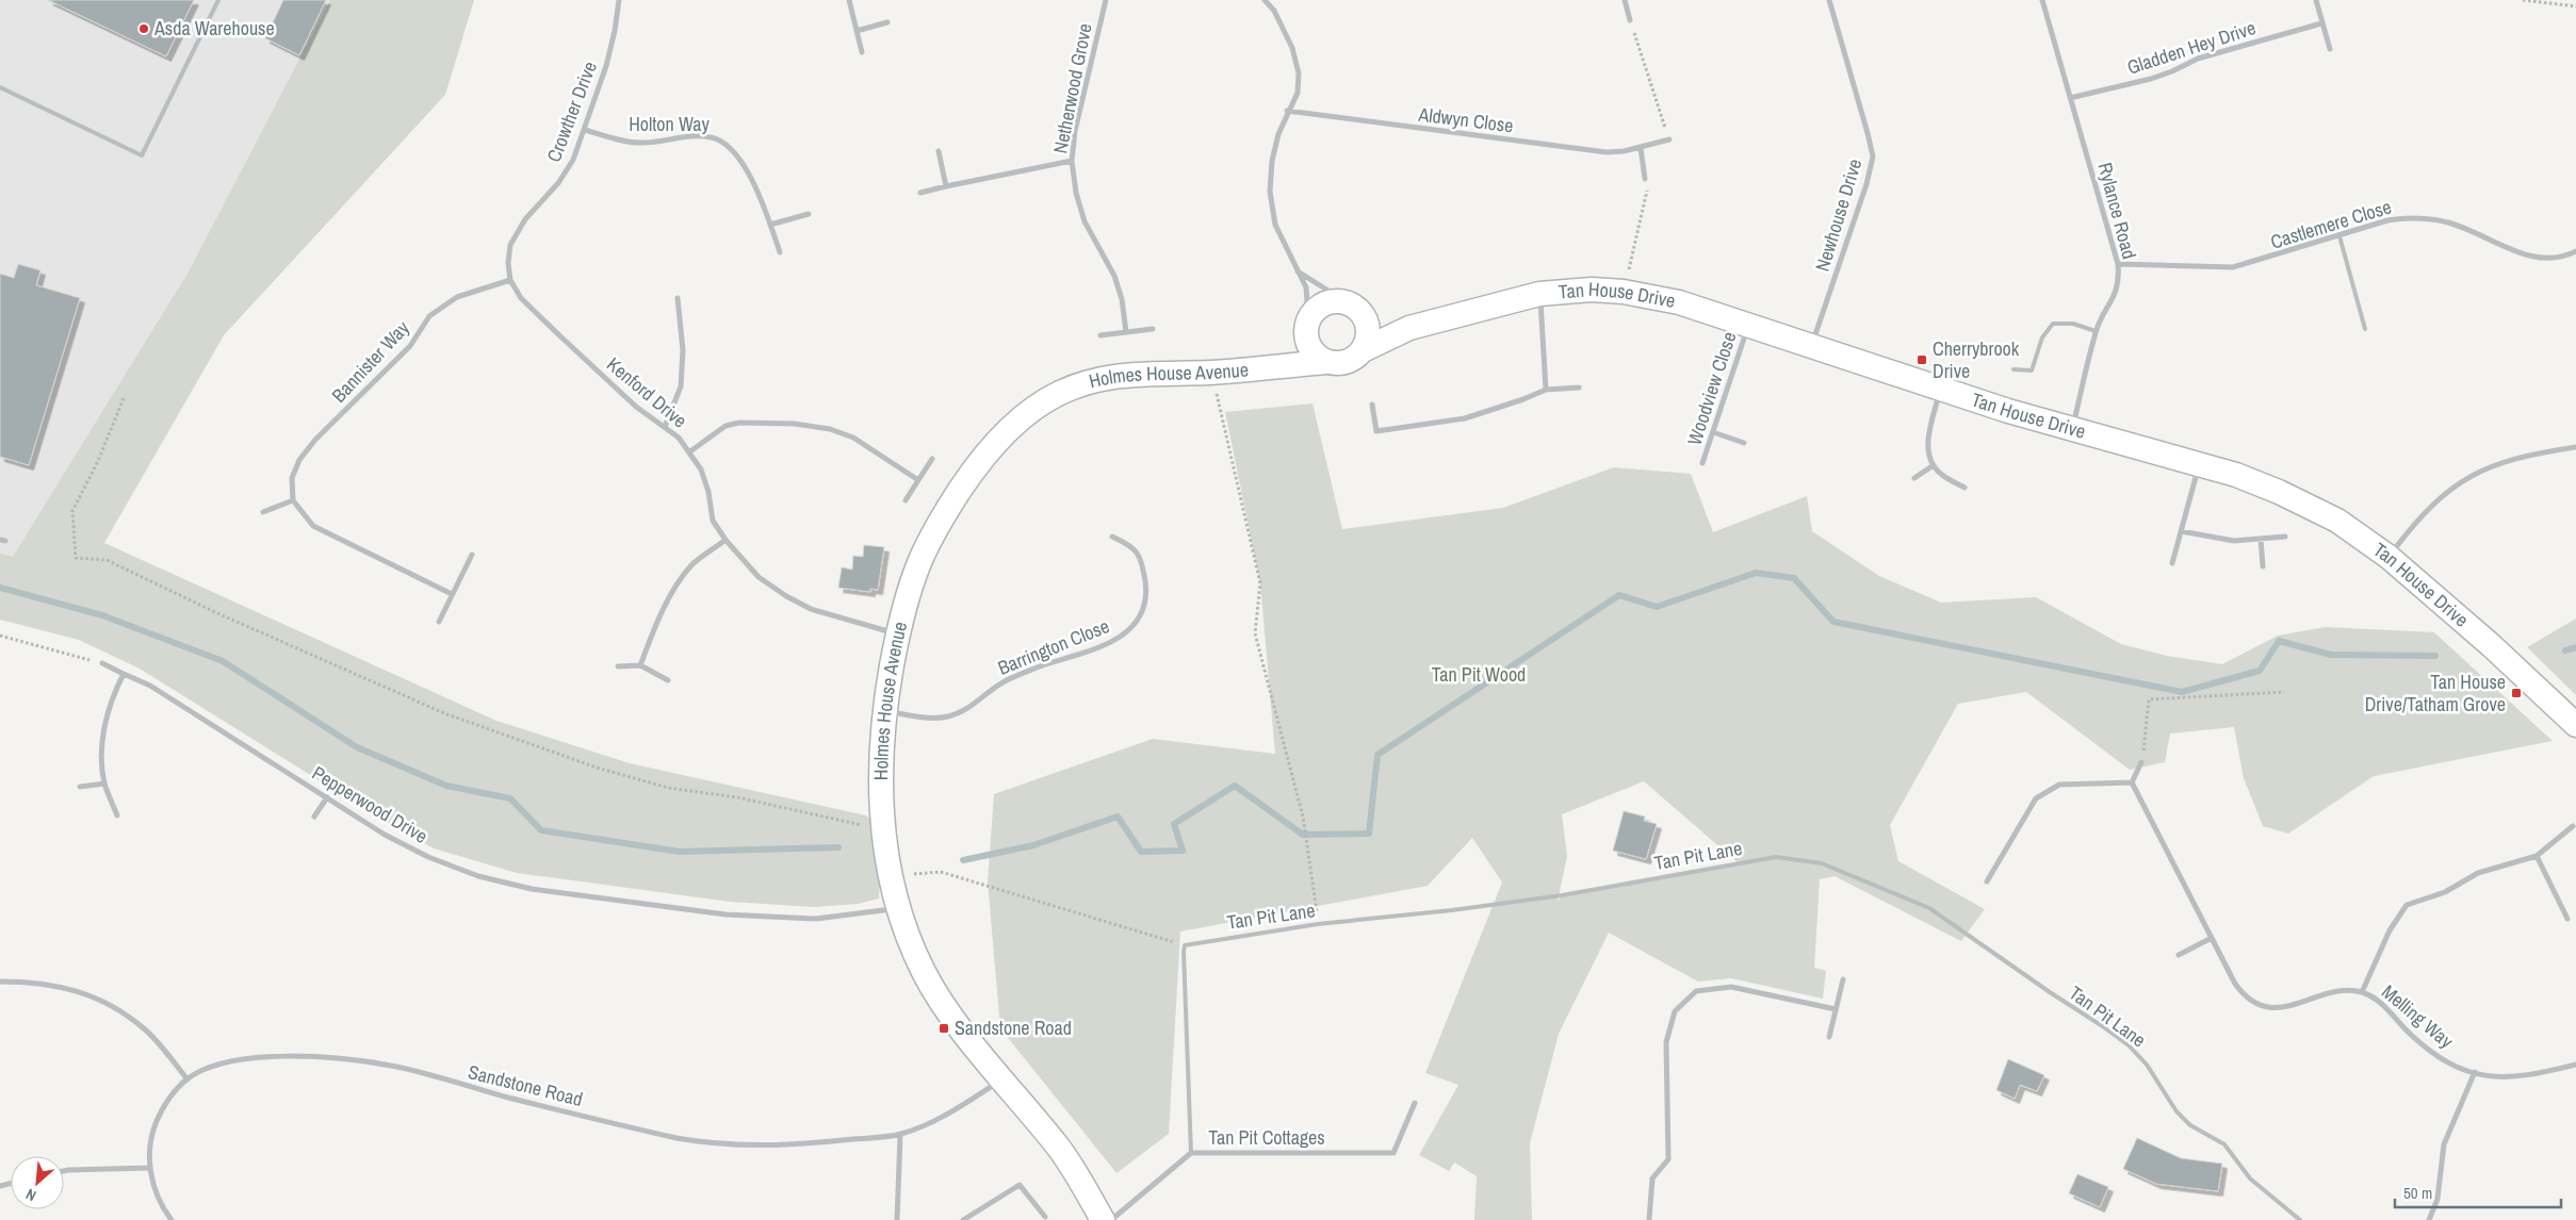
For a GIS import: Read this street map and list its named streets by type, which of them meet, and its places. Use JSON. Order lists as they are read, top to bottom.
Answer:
{
  "streets": {
    "street": [
      "Gladden Hey Drive",
      "Netherwood Grove",
      "Crowther Drive",
      "Aldwyn Close",
      "Holton Way",
      "Rylance Road",
      "Newhouse Drive",
      "Castlemere Close",
      "Tan House Drive",
      "Bannister Way",
      "Holmes House Avenue",
      "Woodview Close",
      "Kenford Drive",
      "Barrington Close",
      "Pepperwood Drive",
      "Melling Way",
      "Sandstone Road",
      "Tan Pit Cottages"
    ],
    "lane": ["Tan Pit Lane"]
  },
  "crossings": [
    ["Gladden Hey Drive", "Rylance Road"],
    ["Crowther Drive", "Holton Way"],
    ["Crowther Drive", "Bannister Way"],
    ["Crowther Drive", "Kenford Drive"],
    ["Rylance Road", "Castlemere Close"],
    ["Rylance Road", "Tan House Drive"],
    ["Newhouse Drive", "Tan House Drive"],
    ["Tan House Drive", "Holmes House Avenue"],
    ["Tan House Drive", "Woodview Close"],
    ["Bannister Way", "Kenford Drive"],
    ["Holmes House Avenue", "Kenford Drive"],
    ["Holmes House Avenue", "Barrington Close"],
    ["Holmes House Avenue", "Pepperwood Drive"],
    ["Holmes House Avenue", "Sandstone Road"]
  ],
  "parks": ["Tan Pit Wood"],
  "places": {
    "other": ["Asda Warehouse"],
    "transit": ["Cherrybrook Drive", "Tan House Drive/Tatham Grove", "Sandstone Road"]
  },
  "scale_bar": "50 m",
  "north": "bottom left"
}
